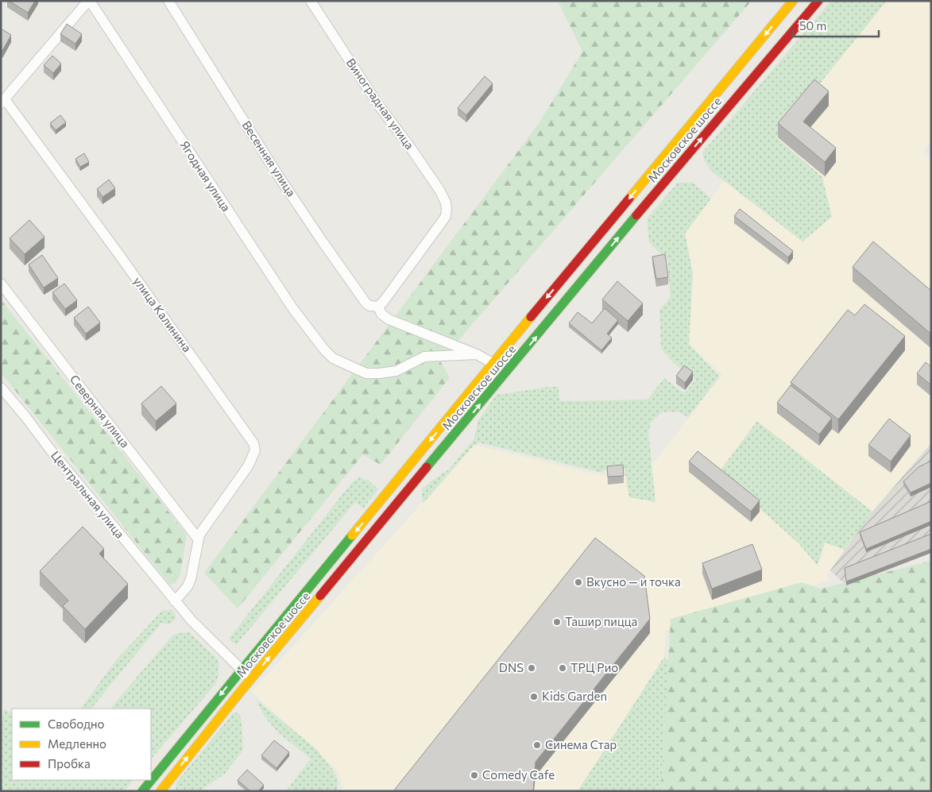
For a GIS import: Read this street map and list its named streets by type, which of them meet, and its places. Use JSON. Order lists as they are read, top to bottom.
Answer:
{
  "streets": {
    "main road": ["Московское шоссе"],
    "street": [
      "Виноградная улица",
      "Весенняя улица",
      "Ягодная улица",
      "улица Калинина",
      "Северная улица",
      "Центральная улица"
    ]
  },
  "crossings": [
    ["Виноградная улица", "Весенняя улица"],
    ["Московское шоссе", "Весенняя улица"],
    ["Московское шоссе", "Центральная улица"],
    ["Весенняя улица", "Ягодная улица"],
    ["улица Калинина", "Северная улица"]
  ],
  "places": [
    "Вкусно — и точка",
    "Ташир пицца",
    "DNS",
    "ТРЦ Рио",
    "Kids Garden",
    "Синема Стар",
    "Comedy Cafe"
  ],
  "legend": ["Свободно", "Медленно", "Пробка"],
  "scale_bar": "50 m"
}
